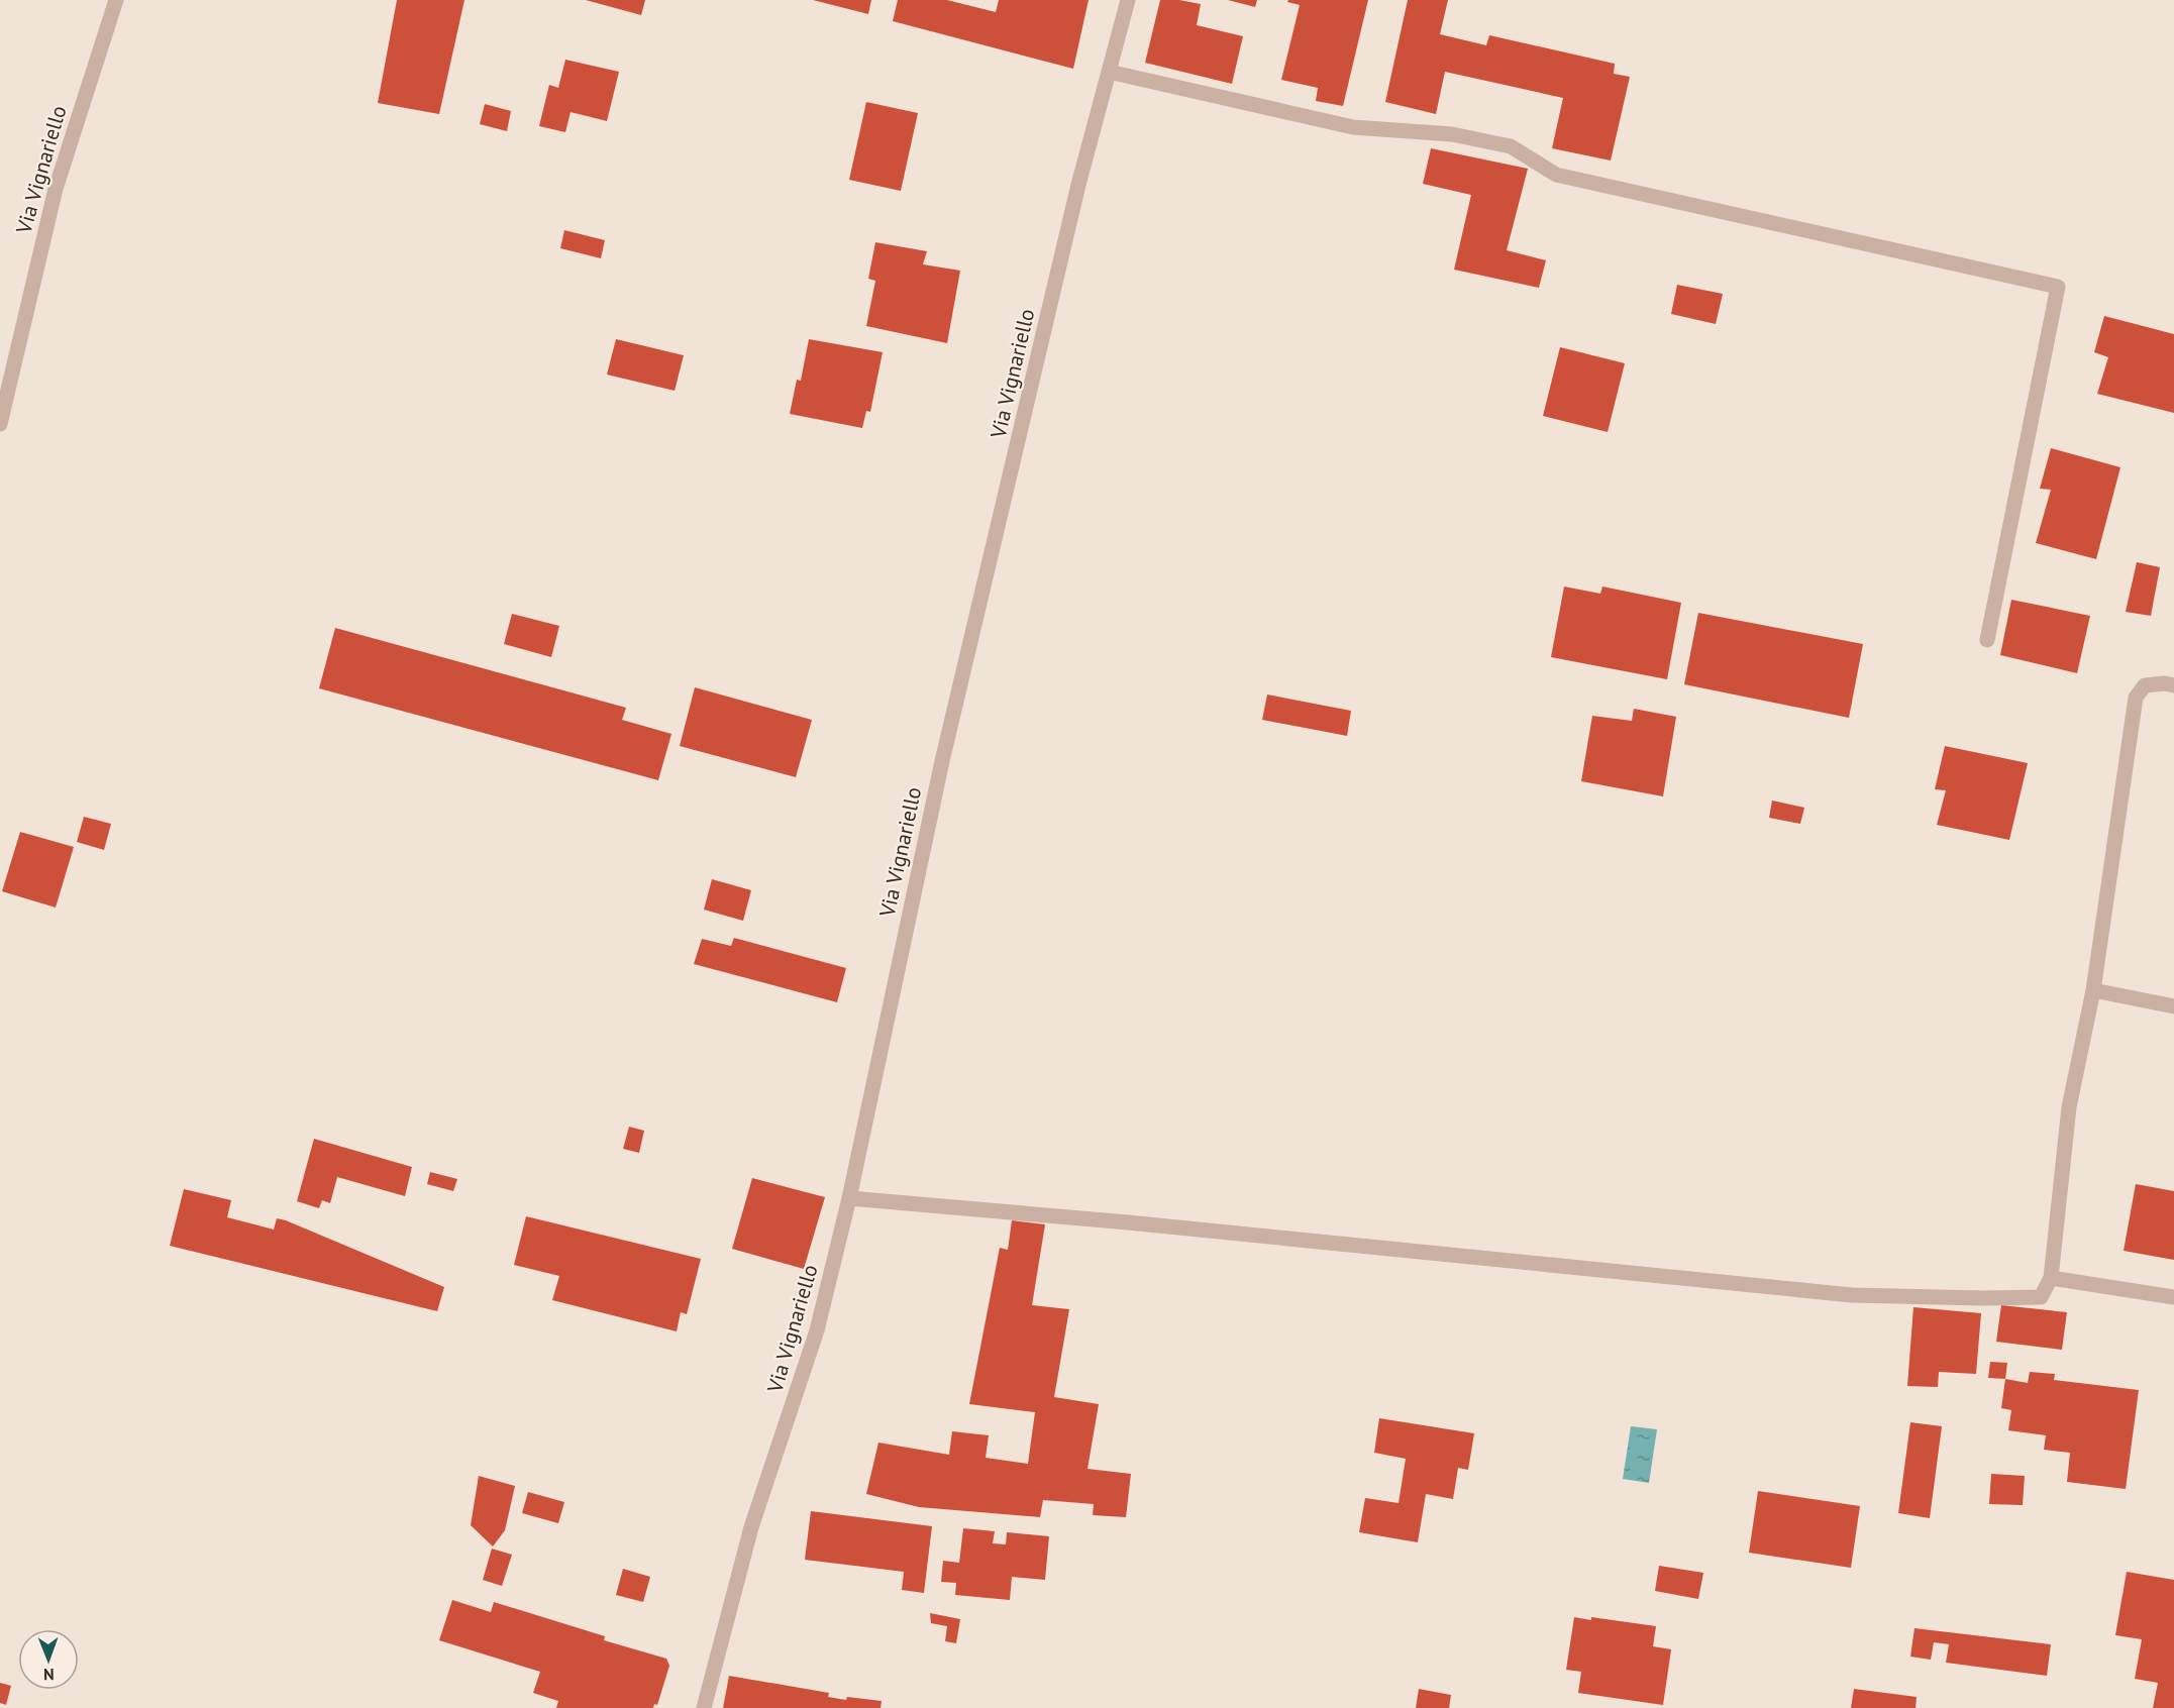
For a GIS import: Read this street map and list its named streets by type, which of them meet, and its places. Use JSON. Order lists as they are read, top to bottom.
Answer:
{
  "streets": {
    "street": ["Via Vignariello"]
  },
  "north": "bottom"
}
